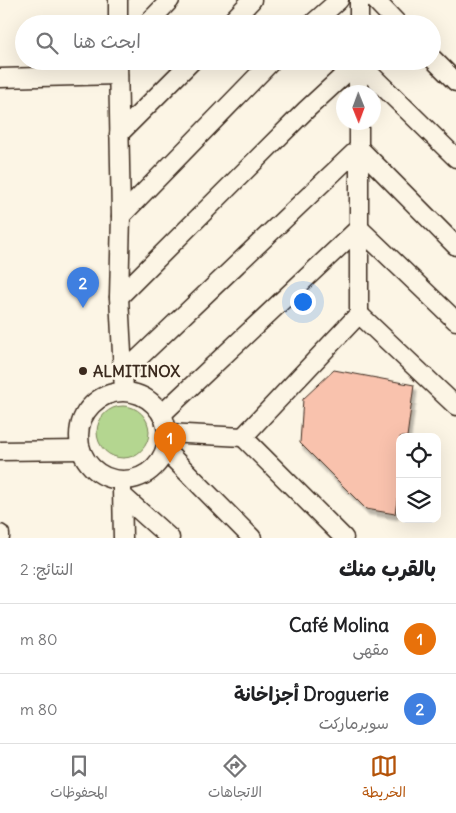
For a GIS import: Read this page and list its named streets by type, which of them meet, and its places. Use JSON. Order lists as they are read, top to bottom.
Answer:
{
  "places": ["ALMITINOX"],
  "north": "bottom",
  "page": {
    "search": "ابحث هنا",
    "pins": ["2", "1"],
    "heading": ["بالقرب منك", "النتائج: 2"],
    "list": [
      {
        "mark": "1",
        "name": "Café Molina",
        "note": "مقهى",
        "value": "80 m"
      },
      {
        "mark": "2",
        "name": "Droguerie أجزاخانة",
        "note": "سوبرماركت",
        "value": "80 m"
      }
    ],
    "nav": ["الخريطة", "الاتجاهات", "المحفوظات"]
  }
}
